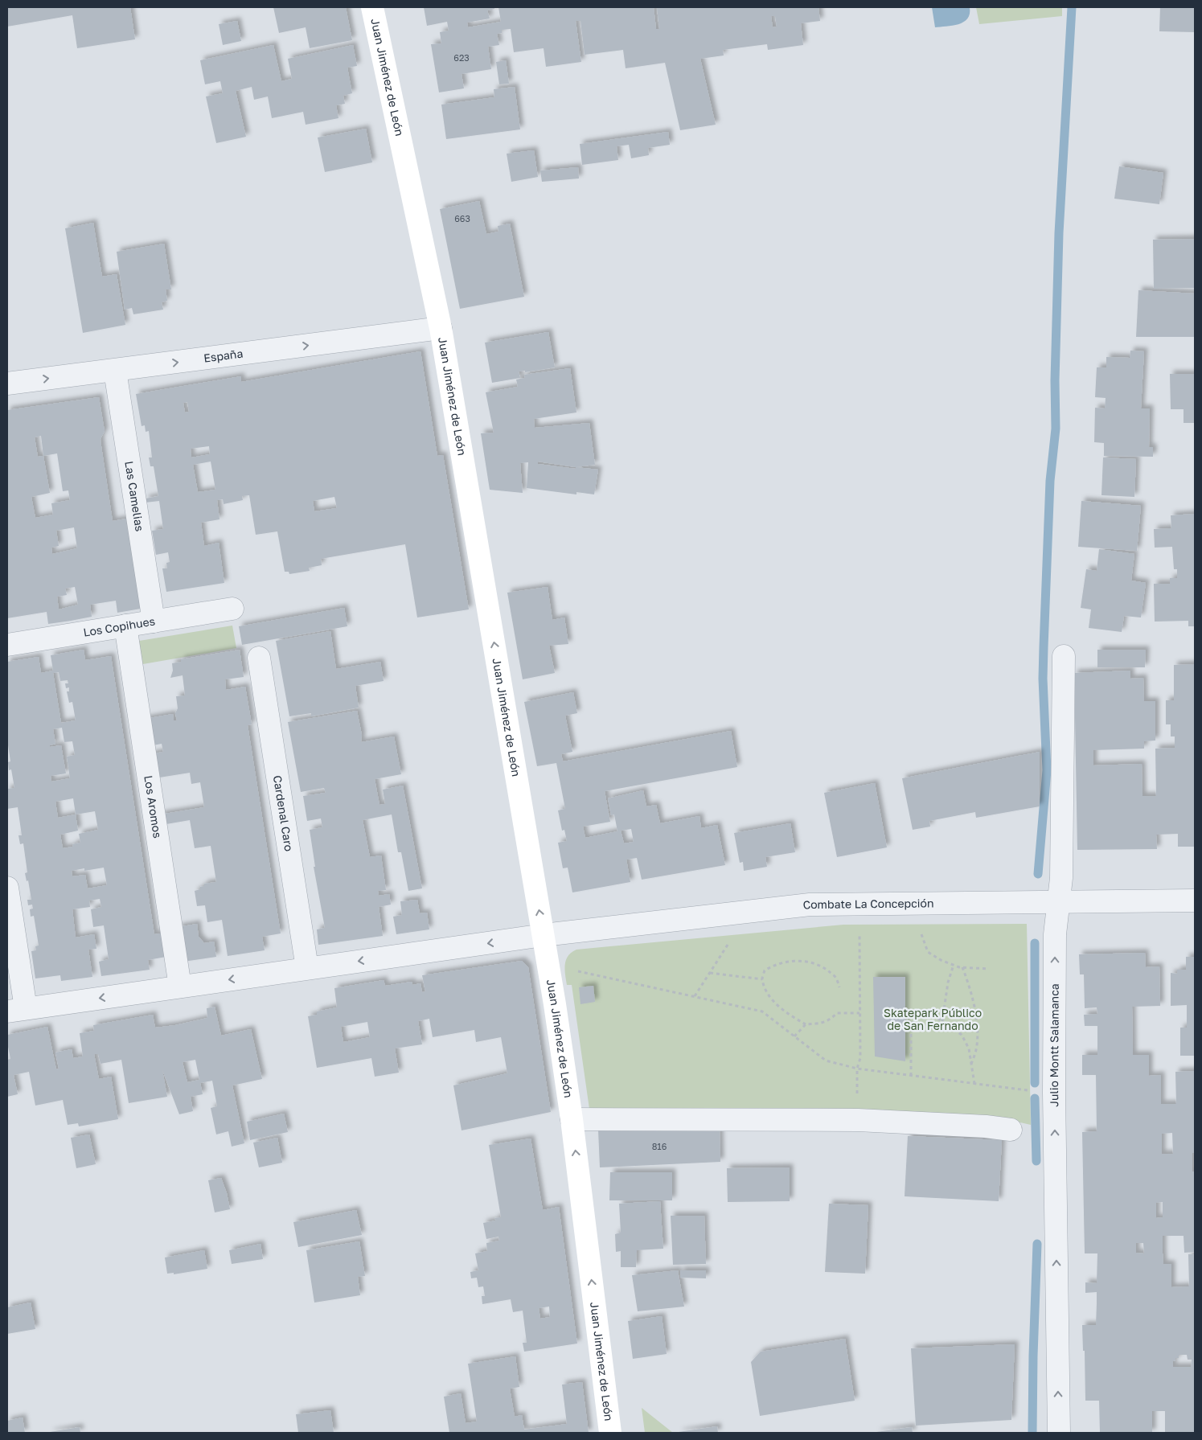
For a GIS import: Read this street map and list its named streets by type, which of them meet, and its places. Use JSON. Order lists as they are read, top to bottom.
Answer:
{
  "streets": {
    "main road": ["Juan Jiménez de León"],
    "street": [
      "España",
      "Las Camelias",
      "Los Copihues",
      "Los Aromos",
      "Cardenal Caro",
      "Combate La Concepción",
      "Julio Montt Salamanca"
    ]
  },
  "crossings": [
    ["Juan Jiménez de León", "España"],
    ["Juan Jiménez de León", "Combate La Concepción"],
    ["España", "Las Camelias"],
    ["Las Camelias", "Los Copihues"],
    ["Los Copihues", "Los Aromos"],
    ["Combate La Concepción", "Julio Montt Salamanca"]
  ],
  "one_way": ["Juan Jiménez de León", "España", "Julio Montt Salamanca"],
  "parks": ["Skatepark Público de San Fernando"],
  "house_numbers": ["623", "663", "816"]
}
